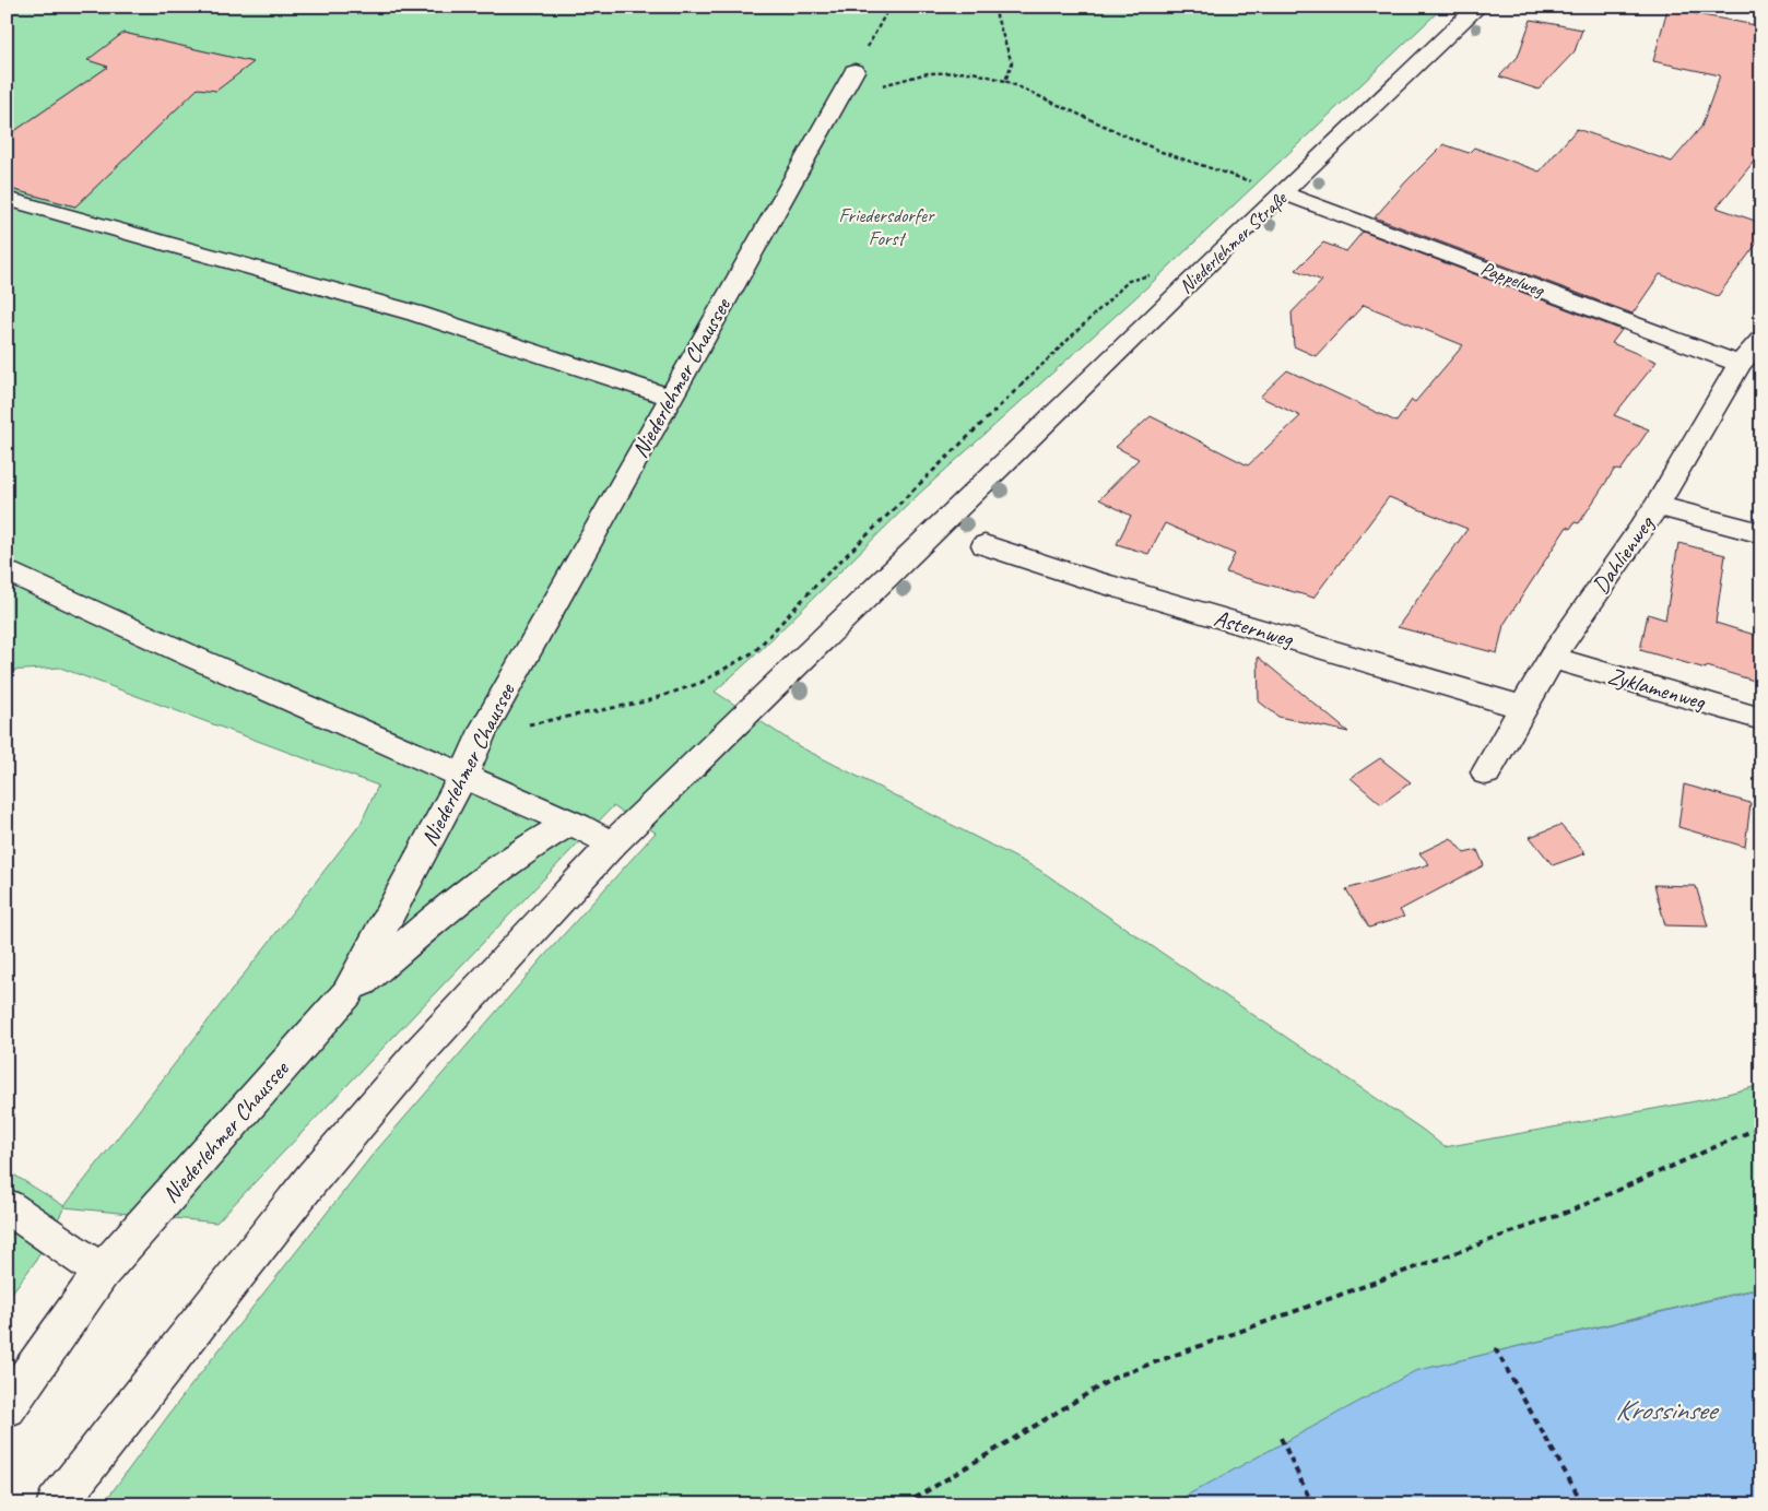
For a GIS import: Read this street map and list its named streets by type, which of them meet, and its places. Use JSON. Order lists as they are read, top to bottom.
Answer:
{
  "streets": {
    "street": [
      "Niederlehmer Straße",
      "Pappelweg",
      "Niederlehmer Chaussee",
      "Dahlienweg",
      "Asternweg",
      "Zyklamenweg"
    ]
  },
  "crossings": [
    ["Niederlehmer Straße", "Pappelweg"],
    ["Pappelweg", "Dahlienweg"],
    ["Dahlienweg", "Asternweg"],
    ["Dahlienweg", "Zyklamenweg"]
  ],
  "water": ["Krossinsee"],
  "parks": ["Friedersdorfer Forst"]
}
